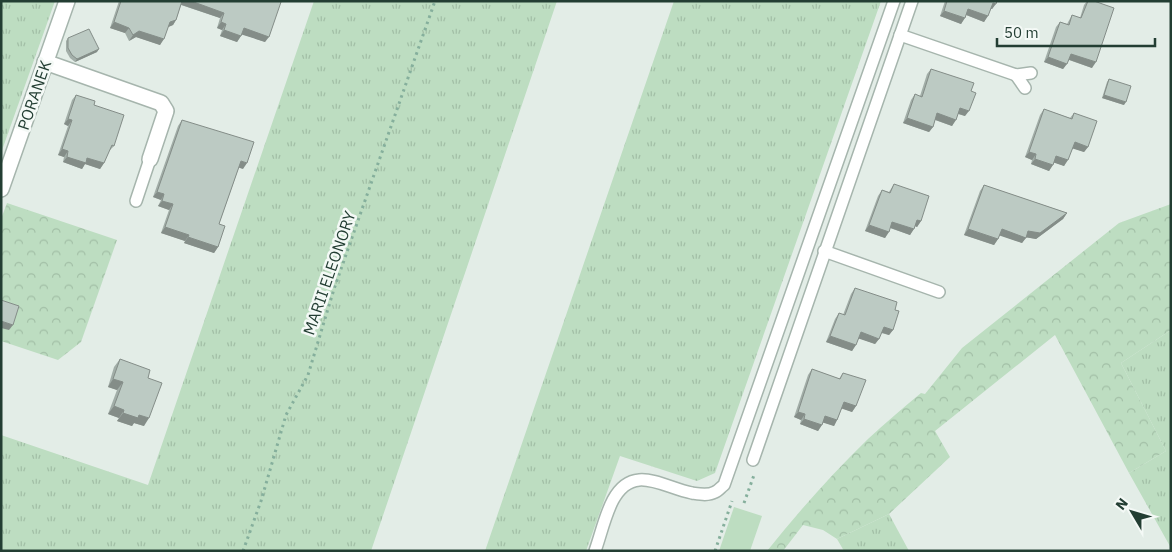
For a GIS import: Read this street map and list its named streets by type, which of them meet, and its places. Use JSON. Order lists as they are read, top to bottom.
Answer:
{
  "streets": {
    "street": ["PORANEK"],
    "path": ["MARII ELEONORY"]
  },
  "scale_bar": "50 m",
  "north": "top left"
}
